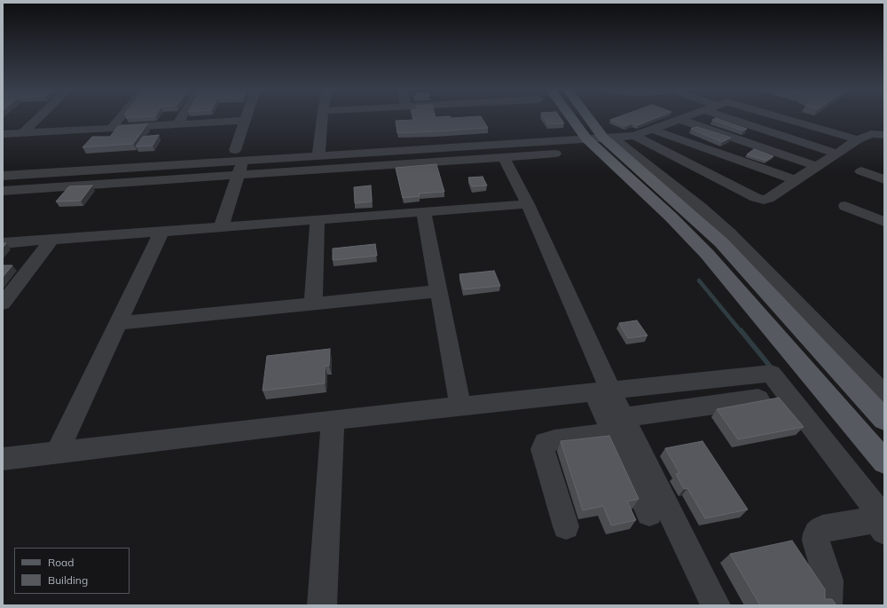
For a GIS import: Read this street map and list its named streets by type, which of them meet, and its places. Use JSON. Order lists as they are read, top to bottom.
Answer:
{
  "legend": ["Road", "Building"]
}
